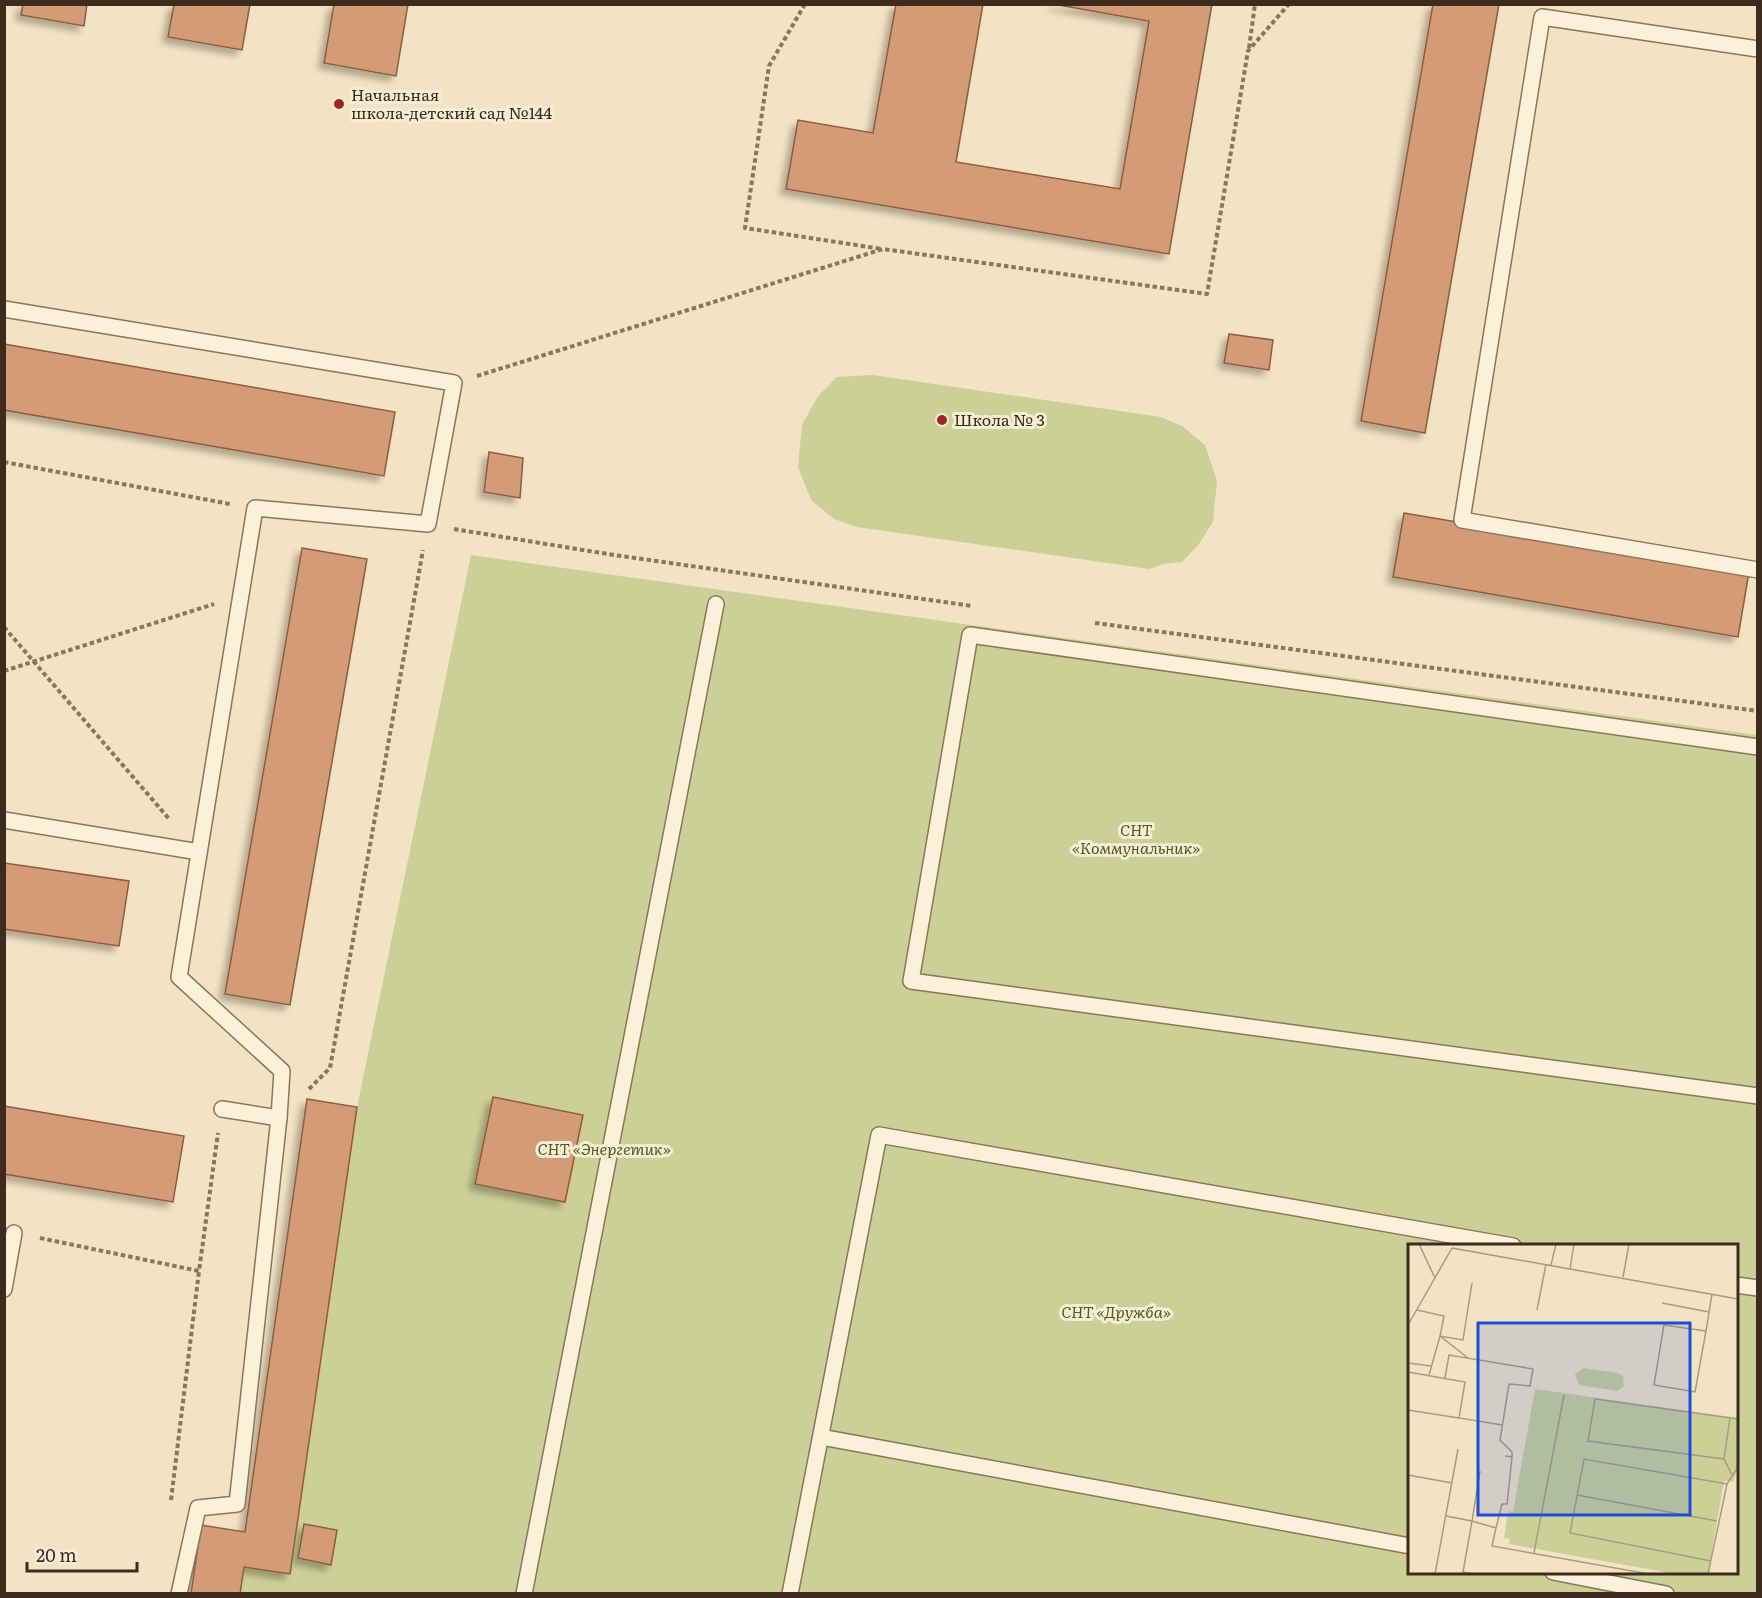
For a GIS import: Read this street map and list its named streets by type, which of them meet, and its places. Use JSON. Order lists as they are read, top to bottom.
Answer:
{
  "parks": ["СНТ «Коммунальник»", "СНТ «Энергетик»", "СНТ «Дружба»"],
  "places": ["Начальная школа-детский сад №144", "Школа № 3"],
  "scale_bar": "20 m"
}
